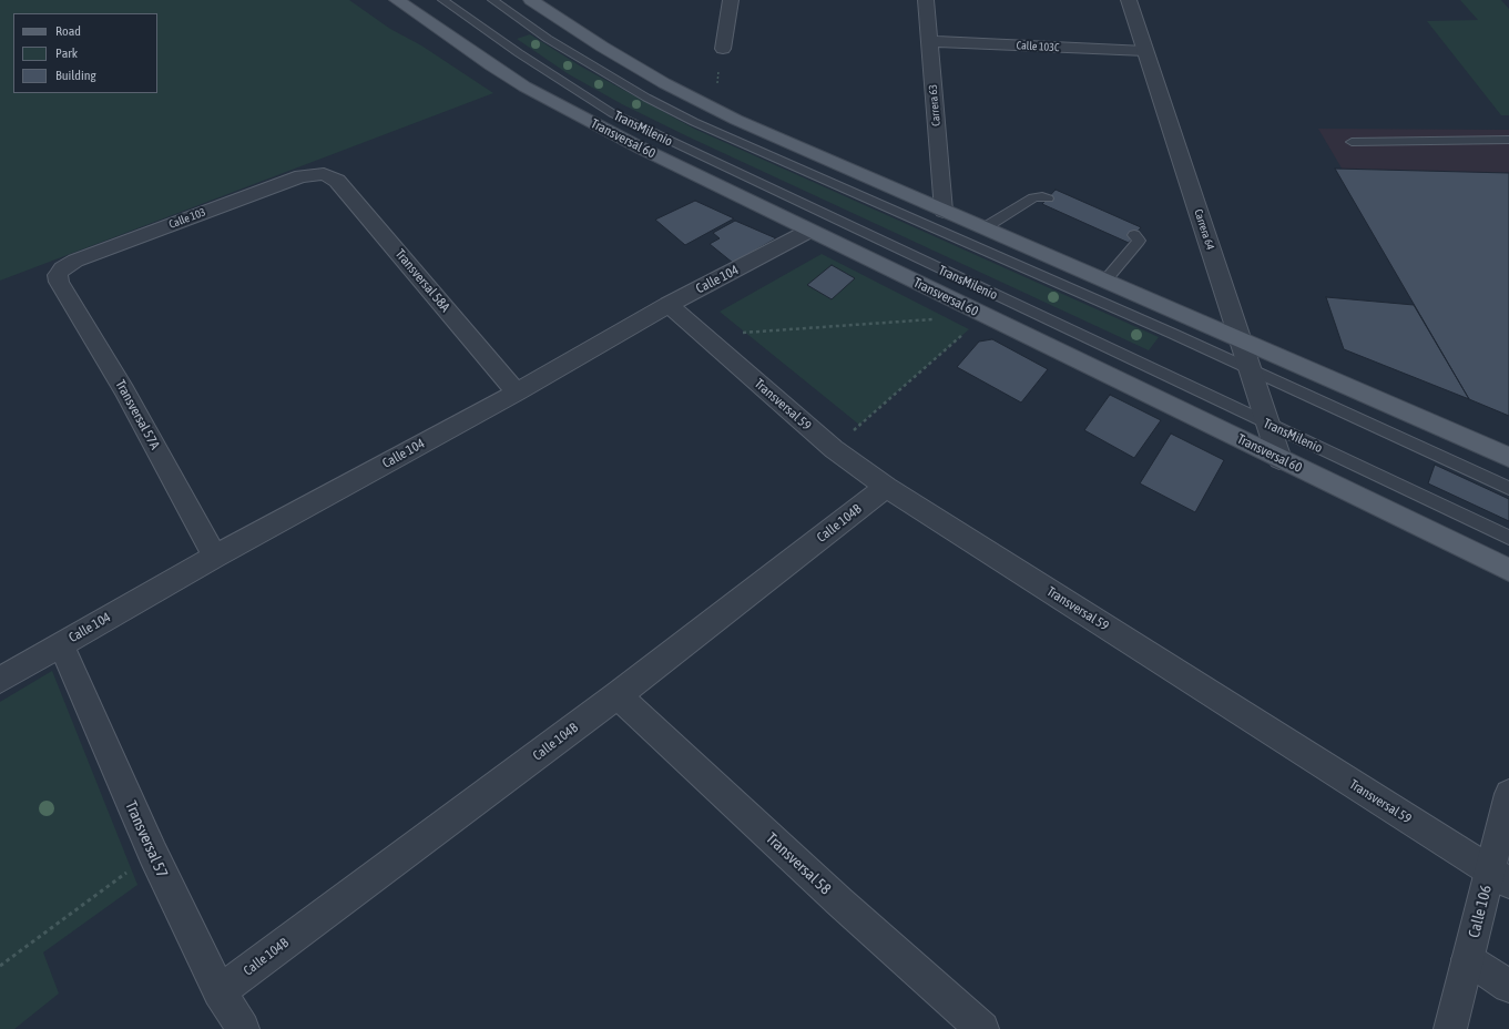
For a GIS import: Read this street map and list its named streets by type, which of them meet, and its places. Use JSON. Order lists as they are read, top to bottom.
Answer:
{
  "streets": {
    "main road": ["Transversal 60"],
    "street": [
      "Calle 103C",
      "Carrera 63",
      "Calle 103",
      "Carrera 64",
      "Calle 104",
      "Transversal 58A",
      "Transversal 59",
      "Transversal 57A",
      "Calle 104B",
      "Transversal 57",
      "Transversal 58",
      "Calle 106"
    ],
    "lane": ["TransMilenio"]
  },
  "crossings": [
    ["Calle 103C", "Carrera 63"],
    ["Calle 103C", "Carrera 64"],
    ["TransMilenio", "Carrera 64"],
    ["Transversal 60", "Carrera 64"],
    ["Transversal 60", "Calle 104"],
    ["Calle 103", "Transversal 58A"],
    ["Calle 103", "Transversal 57A"],
    ["Calle 104", "Transversal 58A"],
    ["Calle 104", "Transversal 59"],
    ["Calle 104", "Transversal 57A"],
    ["Calle 104", "Transversal 57"],
    ["Transversal 59", "Calle 104B"],
    ["Transversal 59", "Calle 106"],
    ["Calle 104B", "Transversal 57"],
    ["Calle 104B", "Transversal 58"]
  ],
  "legend": ["Road", "Park", "Building"]
}
